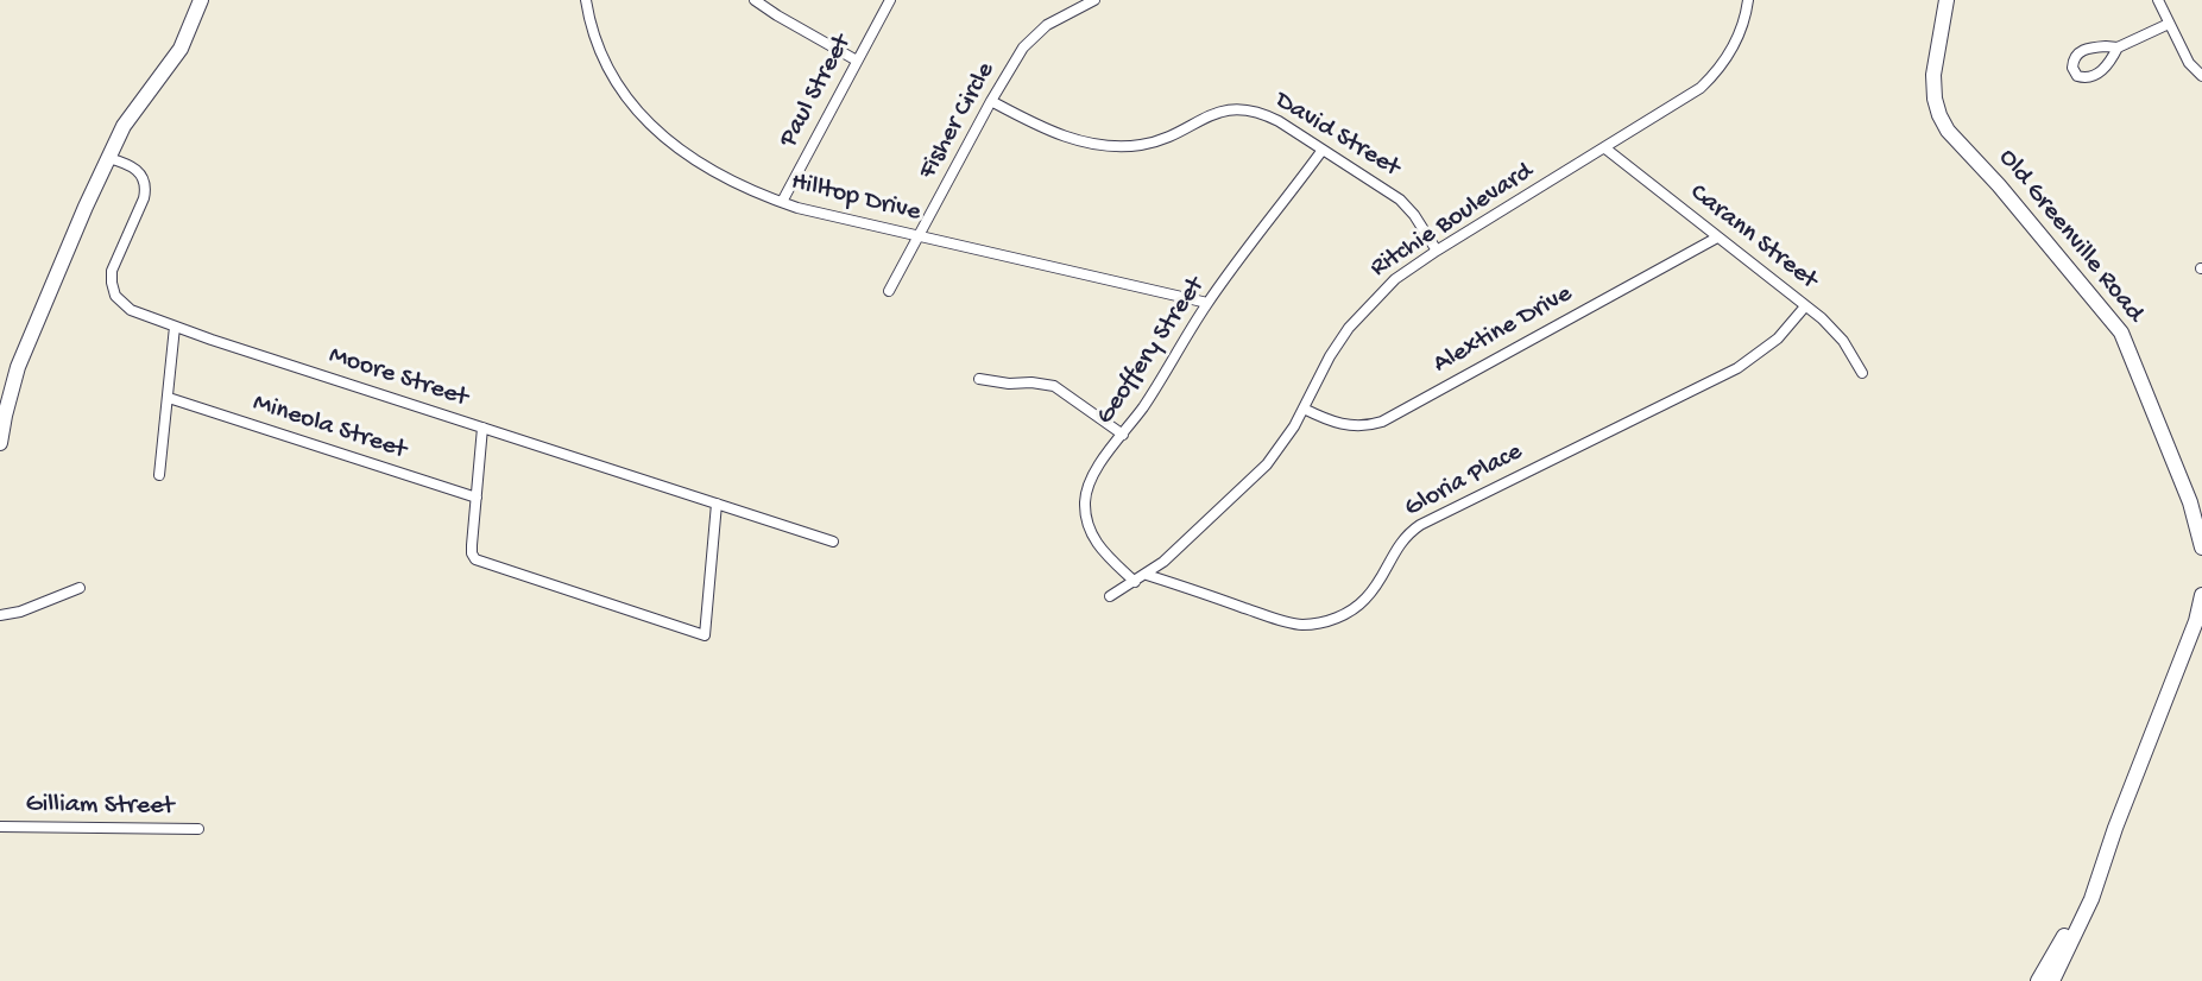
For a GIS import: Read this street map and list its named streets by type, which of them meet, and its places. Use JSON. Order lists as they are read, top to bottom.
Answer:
{
  "streets": {
    "main road": ["Old Greenville Road"],
    "street": [
      "Paul Street",
      "Fisher Circle",
      "David Street",
      "Hilltop Drive",
      "Ritchie Boulevard",
      "Carann Street",
      "Alextine Drive",
      "Geoffery Street",
      "Moore Street",
      "Mineola Street",
      "Gloria Place",
      "Gilliam Street"
    ]
  },
  "crossings": [
    ["Paul Street", "Hilltop Drive"],
    ["Fisher Circle", "David Street"],
    ["Fisher Circle", "Hilltop Drive"],
    ["David Street", "Ritchie Boulevard"],
    ["David Street", "Geoffery Street"],
    ["Hilltop Drive", "Geoffery Street"],
    ["Ritchie Boulevard", "Carann Street"],
    ["Ritchie Boulevard", "Alextine Drive"],
    ["Ritchie Boulevard", "Geoffery Street"],
    ["Ritchie Boulevard", "Gloria Place"],
    ["Carann Street", "Alextine Drive"],
    ["Carann Street", "Gloria Place"]
  ]
}
